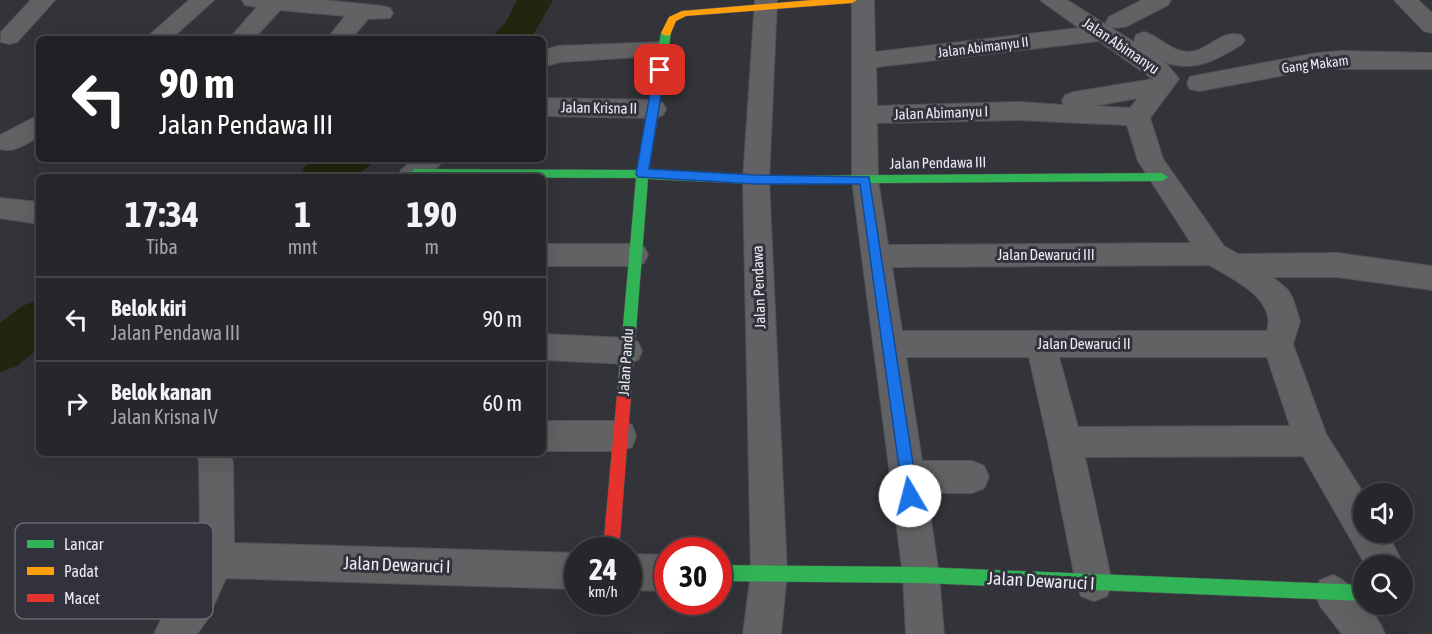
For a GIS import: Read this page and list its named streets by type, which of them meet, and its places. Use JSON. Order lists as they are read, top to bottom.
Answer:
{
  "streets": {
    "street": [
      "Jalan Abimanyu",
      "Jalan Abimanyu II",
      "Gang Makam",
      "Jalan Krisna II",
      "Jalan Abimanyu I",
      "Jalan Pendawa III",
      "Jalan Dewaruci III",
      "Jalan Pendawa",
      "Jalan Dewaruci II",
      "Jalan Pandu",
      "Jalan Dewaruci I"
    ]
  },
  "crossings": [
    ["Jalan Abimanyu", "Jalan Abimanyu II"],
    ["Jalan Abimanyu", "Jalan Abimanyu I"],
    ["Jalan Krisna II", "Jalan Pandu"],
    ["Jalan Pendawa III", "Jalan Pendawa"],
    ["Jalan Pendawa III", "Jalan Pandu"],
    ["Jalan Pendawa", "Jalan Pandu"],
    ["Jalan Pendawa", "Jalan Dewaruci I"]
  ],
  "legend": ["Lancar", "Padat", "Macet"],
  "page": {
    "turn": ["90 m", "Jalan Pendawa III"],
    "eta": [
      "17:34",
      "Tiba",
      "1",
      "mnt",
      "190",
      "m"
    ],
    "list": [
      {
        "name": "Belok kiri",
        "note": "Jalan Pendawa III",
        "value": "90 m"
      },
      {
        "name": "Belok kanan",
        "note": "Jalan Krisna IV",
        "value": "60 m"
      }
    ],
    "speed": "24 km/h",
    "limit": "30"
  }
}
